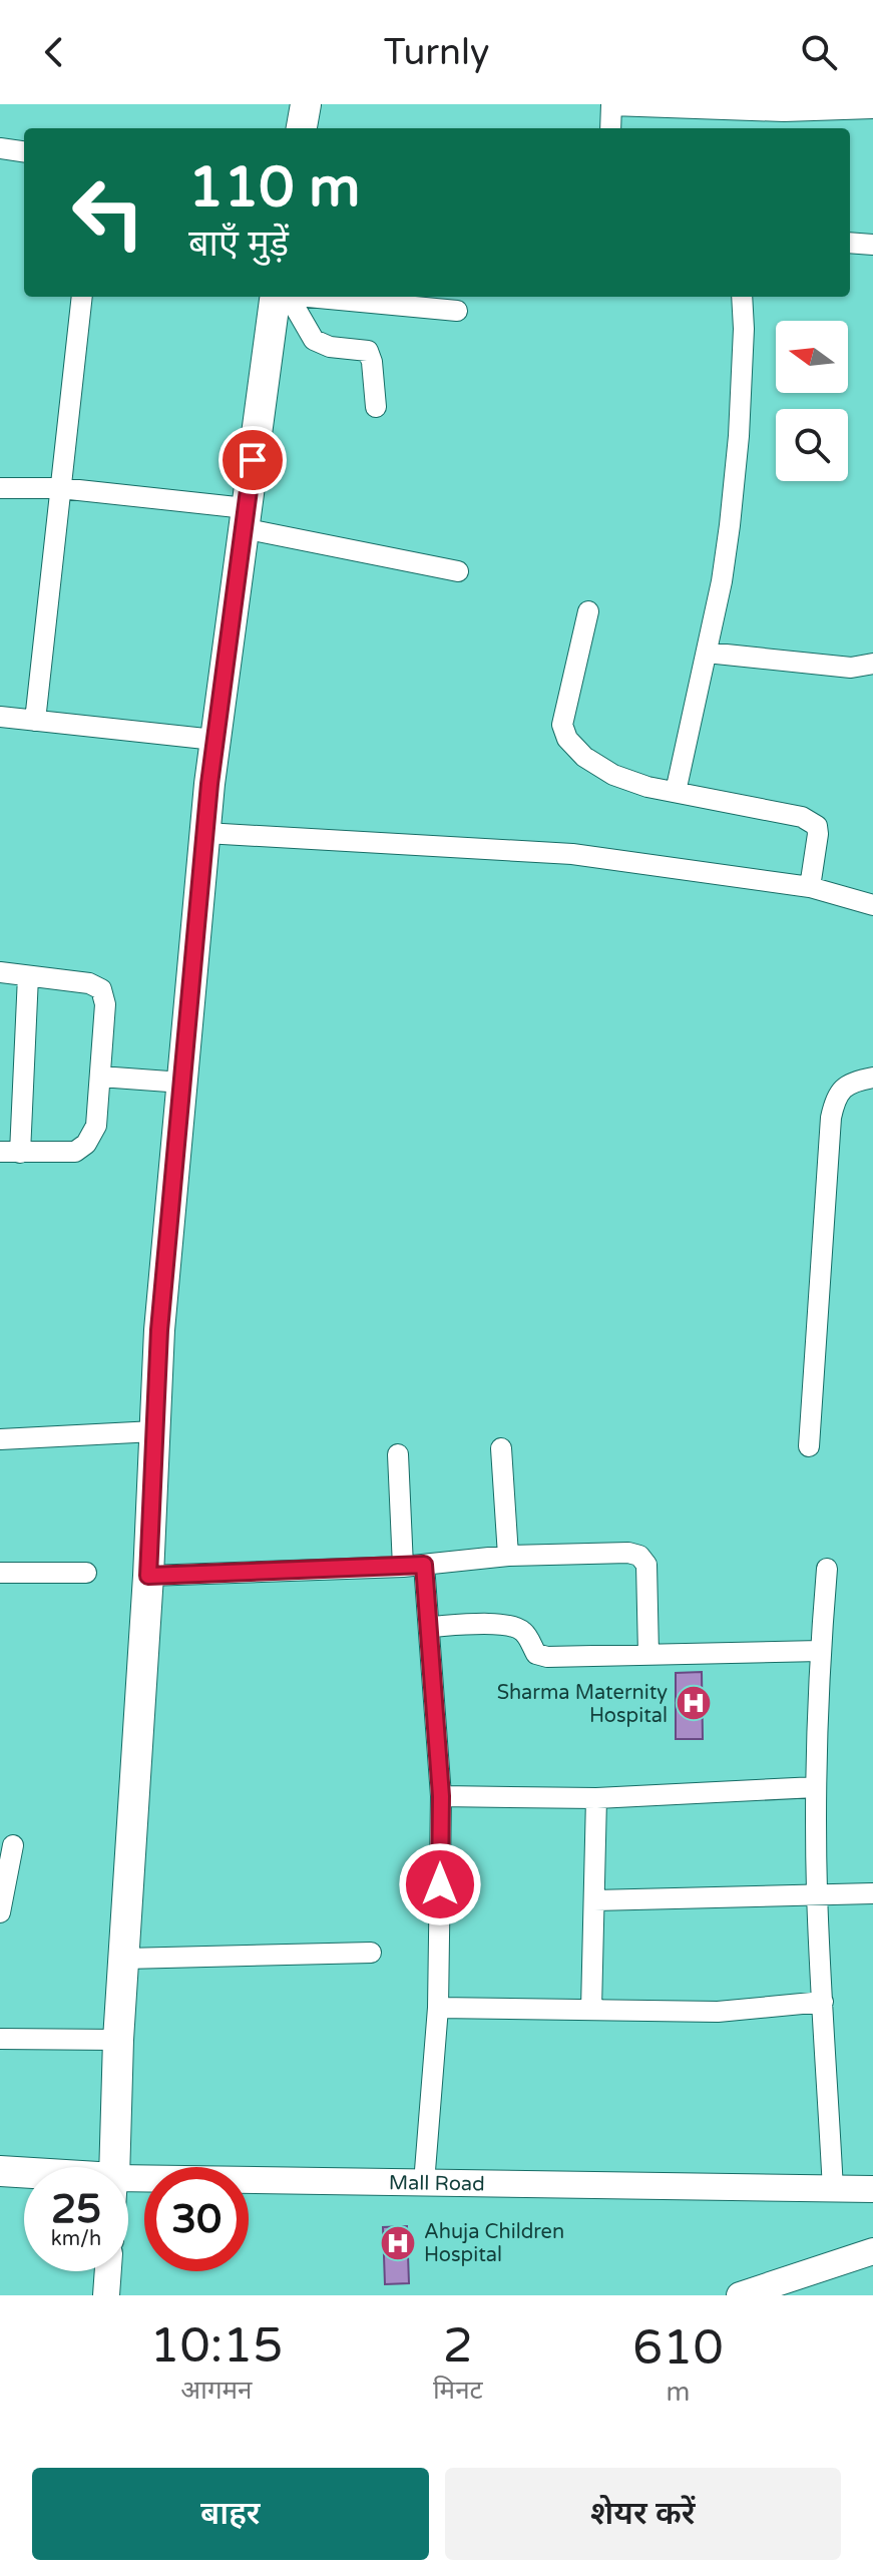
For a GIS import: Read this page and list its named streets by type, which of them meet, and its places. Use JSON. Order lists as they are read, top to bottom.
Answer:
{
  "streets": {
    "highway": ["Mall Road"]
  },
  "places": {
    "hospital": ["Sharma Maternity Hospital", "Ahuja Children Hospital"]
  },
  "north": "left",
  "page": {
    "header": "Turnly",
    "turn": ["110 m", "बाएँ मुड़ें"],
    "speed": "25 km/h",
    "limit": "30",
    "eta": [
      "10:15",
      "आगमन",
      "2",
      "मिनट",
      "610",
      "m"
    ],
    "buttons": ["बाहर", "शेयर करें"]
  }
}
